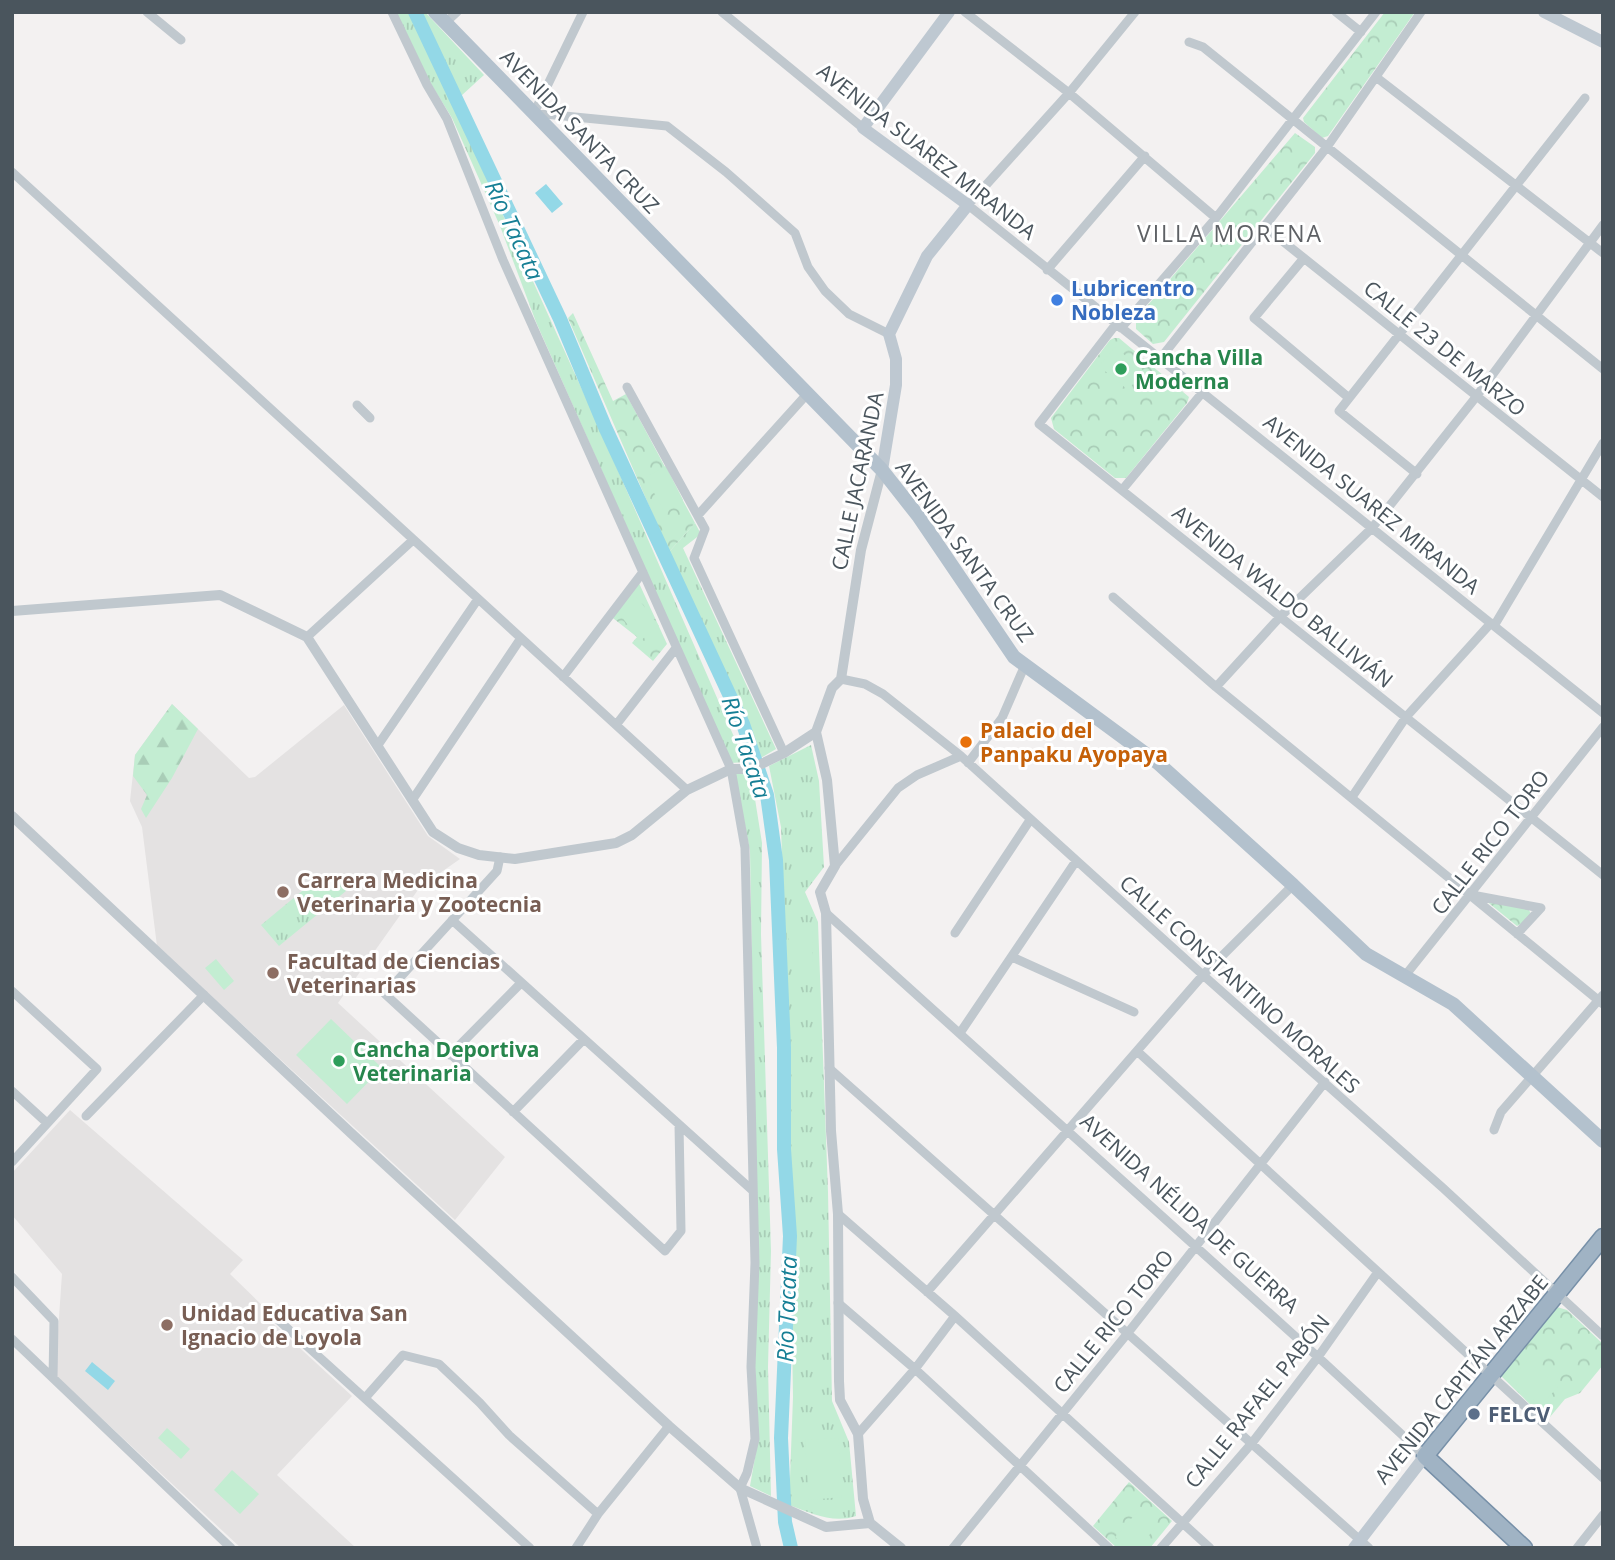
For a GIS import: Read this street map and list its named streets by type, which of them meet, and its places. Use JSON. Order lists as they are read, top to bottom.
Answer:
{
  "streets": {
    "highway": ["AVENIDA NÉLIDA DE GUERRA", "AVENIDA CAPITÁN ARZABE"],
    "main road": ["AVENIDA SANTA CRUZ", "AVENIDA SUAREZ MIRANDA", "CALLE JACARANDA"],
    "street": [
      "CALLE 23 DE MARZO",
      "AVENIDA WALDO BALLIVIÁN",
      "CALLE RICO TORO",
      "CALLE CONSTANTINO MORALES",
      "CALLE RAFAEL PABÓN"
    ]
  },
  "crossings": [
    ["AVENIDA SANTA CRUZ", "CALLE JACARANDA"],
    ["AVENIDA SANTA CRUZ", "CALLE RICO TORO"],
    ["AVENIDA SUAREZ MIRANDA", "AVENIDA WALDO BALLIVIÁN"],
    ["CALLE JACARANDA", "CALLE CONSTANTINO MORALES"],
    ["AVENIDA WALDO BALLIVIÁN", "CALLE RICO TORO"],
    ["CALLE RICO TORO", "CALLE CONSTANTINO MORALES"],
    ["CALLE RICO TORO", "AVENIDA NÉLIDA DE GUERRA"],
    ["CALLE CONSTANTINO MORALES", "AVENIDA CAPITÁN ARZABE"],
    ["AVENIDA NÉLIDA DE GUERRA", "AVENIDA CAPITÁN ARZABE"],
    ["AVENIDA NÉLIDA DE GUERRA", "CALLE RAFAEL PABÓN"]
  ],
  "districts": ["VILLA MORENA"],
  "water": ["Río Tacata"],
  "places": [
    "Lubricentro Nobleza",
    "Cancha Villa Moderna",
    "Palacio del Panpaku Ayopaya",
    "Carrera Medicina Veterinaria y Zootecnia",
    "Facultad de Ciencias Veterinarias",
    "Cancha Deportiva Veterinaria",
    "Unidad Educativa San Ignacio de Loyola",
    "FELCV"
  ]
}
